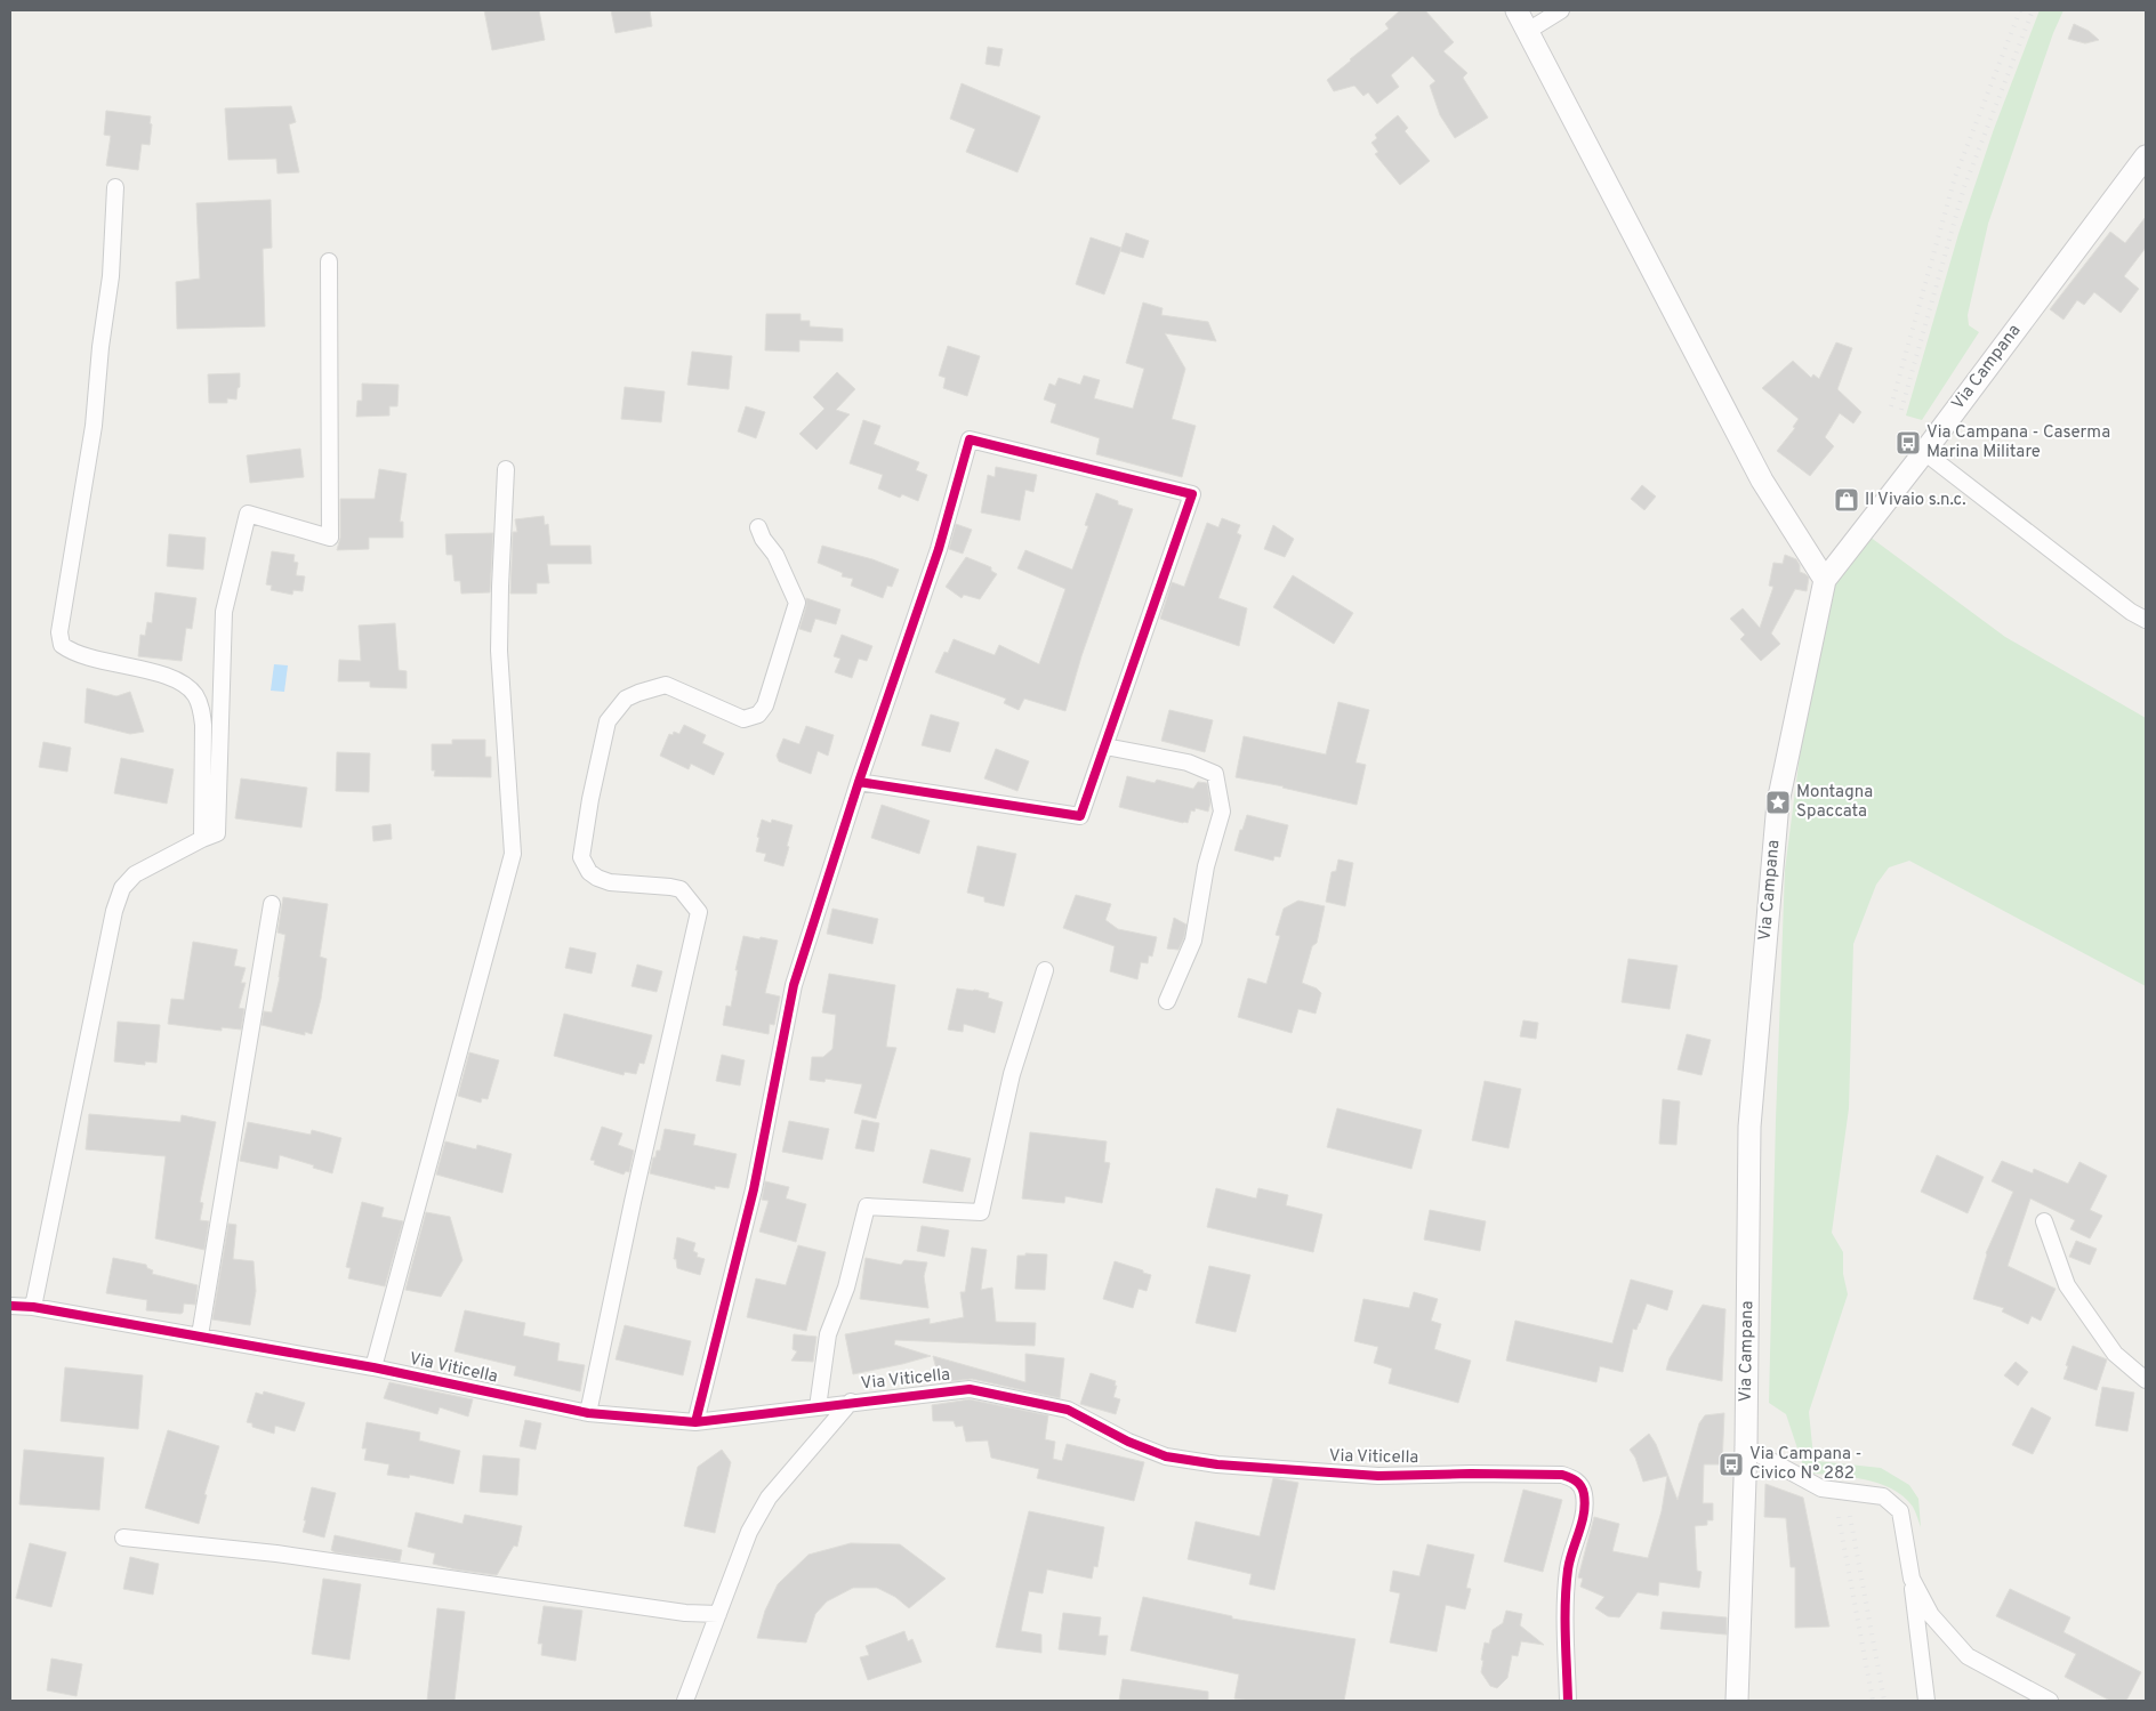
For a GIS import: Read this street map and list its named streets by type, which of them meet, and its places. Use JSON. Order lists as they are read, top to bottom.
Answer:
{
  "streets": {
    "main road": ["Via Campana"],
    "street": ["Via Viticella"]
  },
  "places": {
    "bus stop": ["Via Campana - Caserma Marina Militare", "Via Campana - Civico N° 282"],
    "shop": ["Il Vivaio s.n.c."],
    "place": ["Montagna Spaccata"]
  }
}
